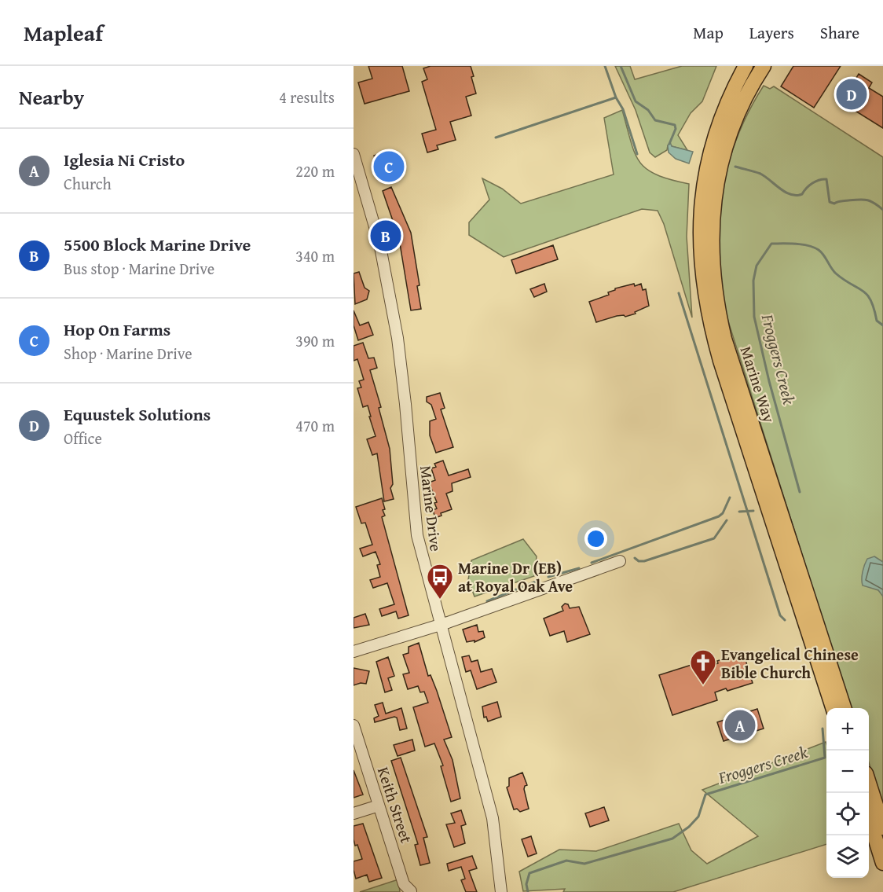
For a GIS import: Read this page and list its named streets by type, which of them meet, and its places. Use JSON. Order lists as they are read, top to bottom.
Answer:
{
  "streets": {
    "main road": ["Marine Way"],
    "street": ["Marine Drive", "Keith Street"]
  },
  "water": ["Froggers Creek"],
  "places": {
    "bus stop": ["Marine Dr (EB) at Royal Oak Ave"],
    "church": ["Evangelical Chinese Bible Church"]
  },
  "page": {
    "header": "Mapleaf",
    "nav": ["Map", "Layers", "Share"],
    "heading": ["Nearby", "4 results"],
    "pins": [
      "D",
      "C",
      "B",
      "A"
    ],
    "list": [
      {
        "mark": "A",
        "name": "Iglesia Ni Cristo",
        "note": "Church",
        "value": "220 m"
      },
      {
        "mark": "B",
        "name": "5500 Block Marine Drive",
        "note": "Bus stop · Marine Drive",
        "value": "340 m"
      },
      {
        "mark": "C",
        "name": "Hop On Farms",
        "note": "Shop · Marine Drive",
        "value": "390 m"
      },
      {
        "mark": "D",
        "name": "Equustek Solutions",
        "note": "Office",
        "value": "470 m"
      }
    ],
    "map_buttons": ["+", "−"]
  }
}
